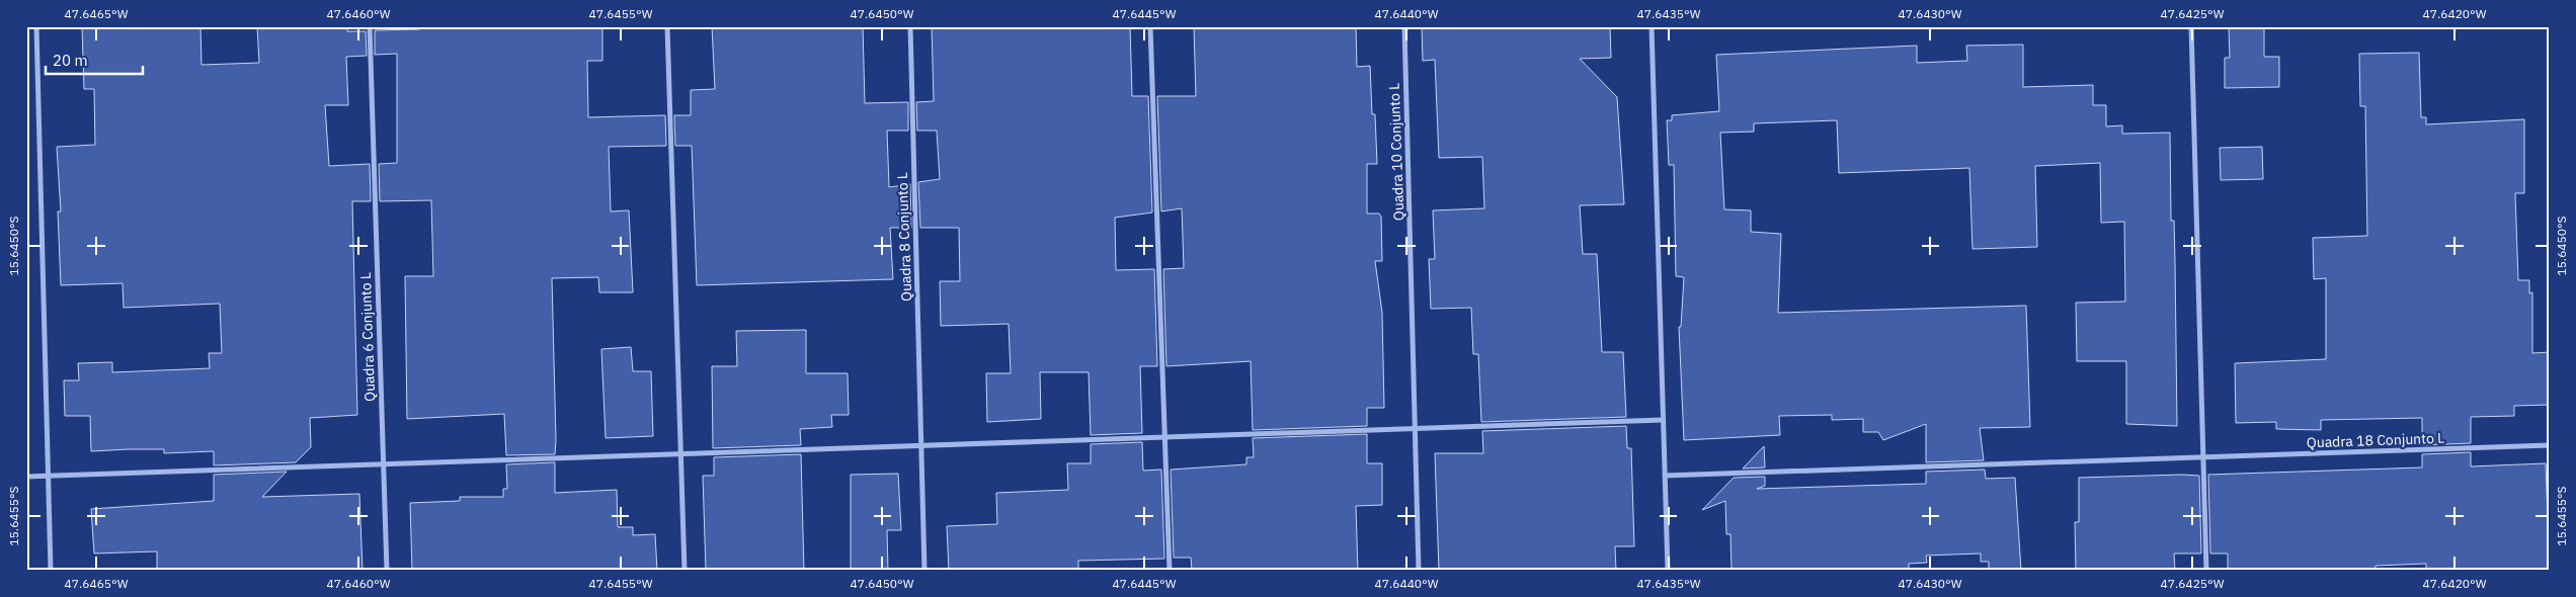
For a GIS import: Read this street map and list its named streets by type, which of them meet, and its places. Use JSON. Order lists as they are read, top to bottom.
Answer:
{
  "streets": {
    "street": [
      "Quadra 10 Conjunto L",
      "Quadra 8 Conjunto L",
      "Quadra 6 Conjunto L",
      "Quadra 18 Conjunto L"
    ]
  },
  "scale_bar": "20 m",
  "coordinates": [
    "47.6465°W",
    "47.6460°W",
    "47.6455°W",
    "47.6450°W",
    "47.6445°W",
    "47.6440°W",
    "47.6435°W",
    "47.6430°W",
    "47.6425°W",
    "47.6420°W",
    "15.6450°S",
    "15.6455°S"
  ]
}
